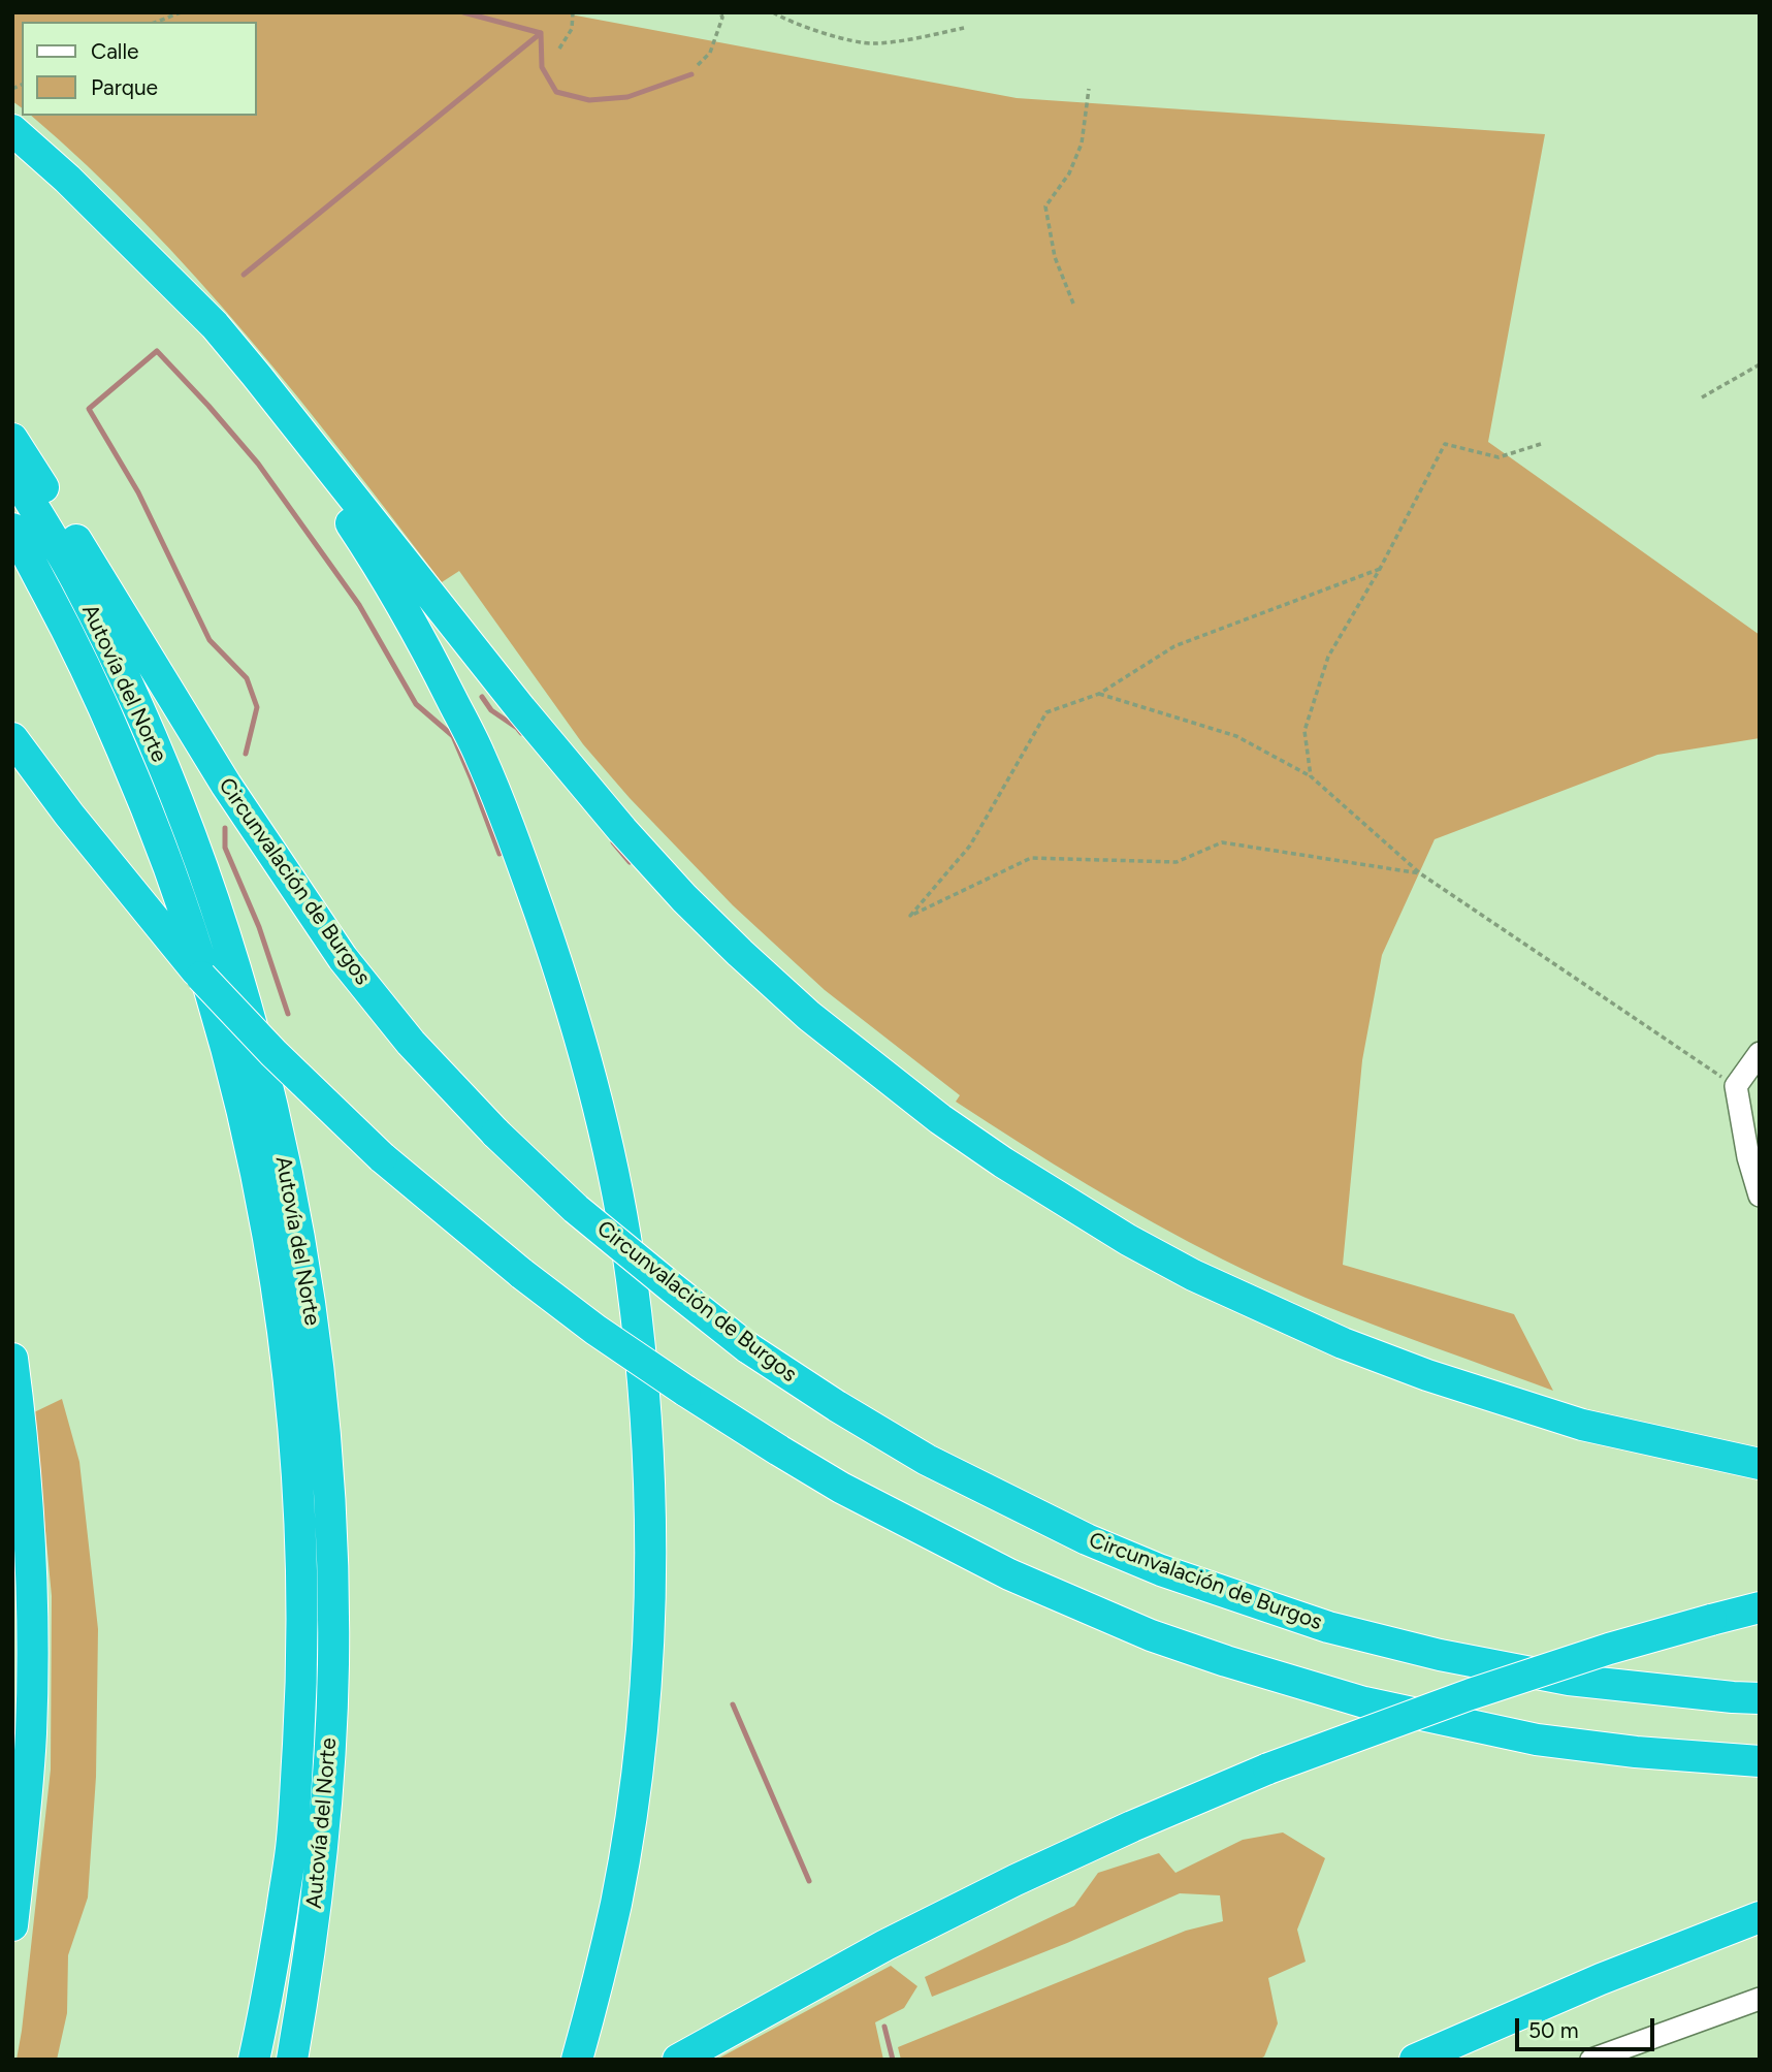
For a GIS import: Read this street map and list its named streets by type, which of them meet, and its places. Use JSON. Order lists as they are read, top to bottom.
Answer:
{
  "streets": {
    "highway": ["Autovía del Norte", "Circunvalación de Burgos"]
  },
  "legend": ["Calle", "Parque"],
  "scale_bar": "50 m"
}
